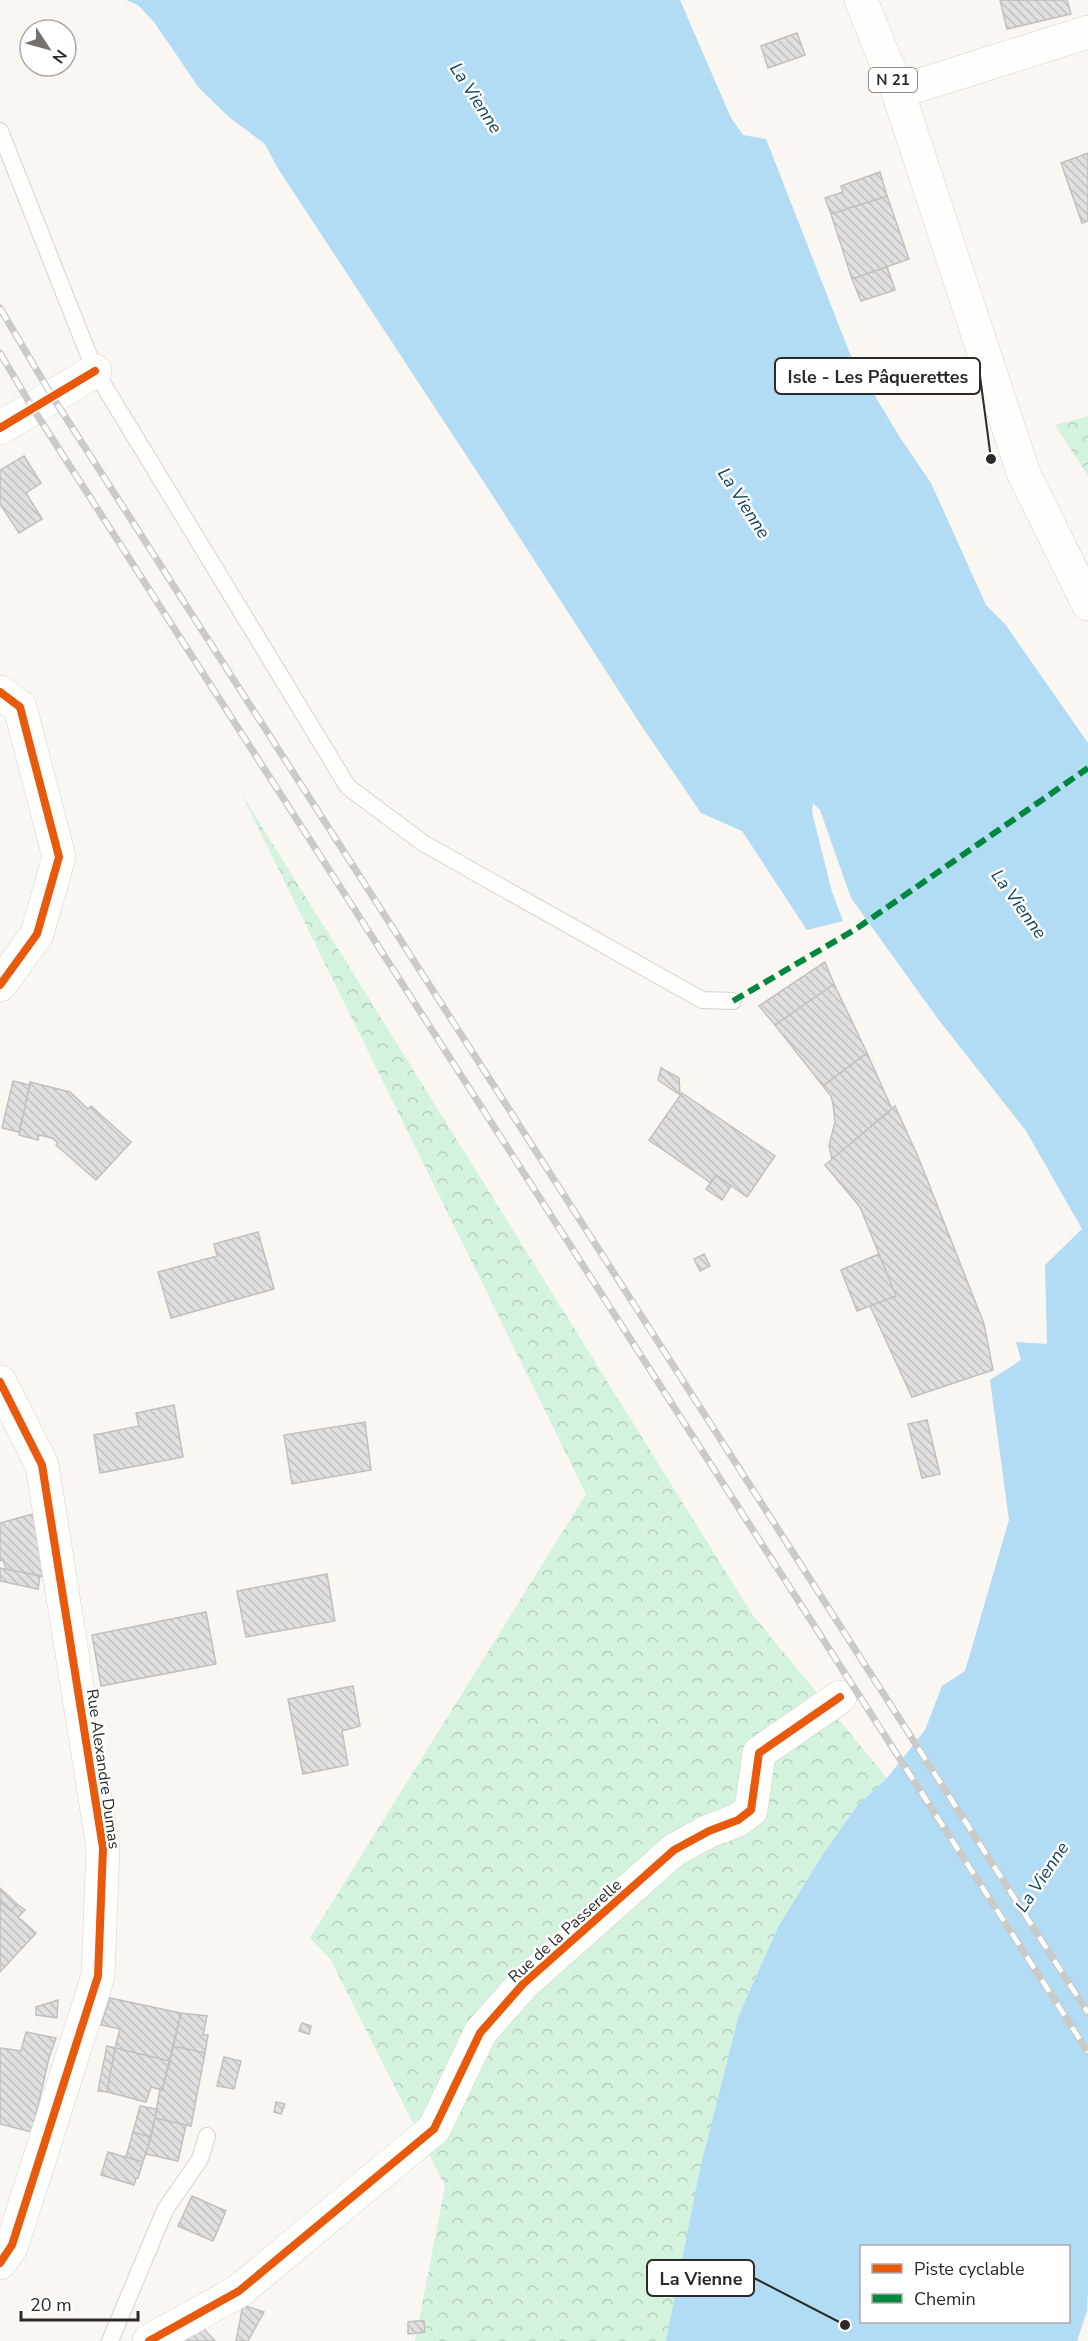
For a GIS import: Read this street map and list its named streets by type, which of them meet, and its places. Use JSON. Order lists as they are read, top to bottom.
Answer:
{
  "streets": {
    "street": ["N 21", "Rue Alexandre Dumas", "Rue de la Passerelle"]
  },
  "water": ["La Vienne"],
  "places": ["Isle - Les Pâquerettes", "La Vienne"],
  "legend": ["Piste cyclable", "Chemin"],
  "scale_bar": "20 m",
  "north": "bottom right"
}
